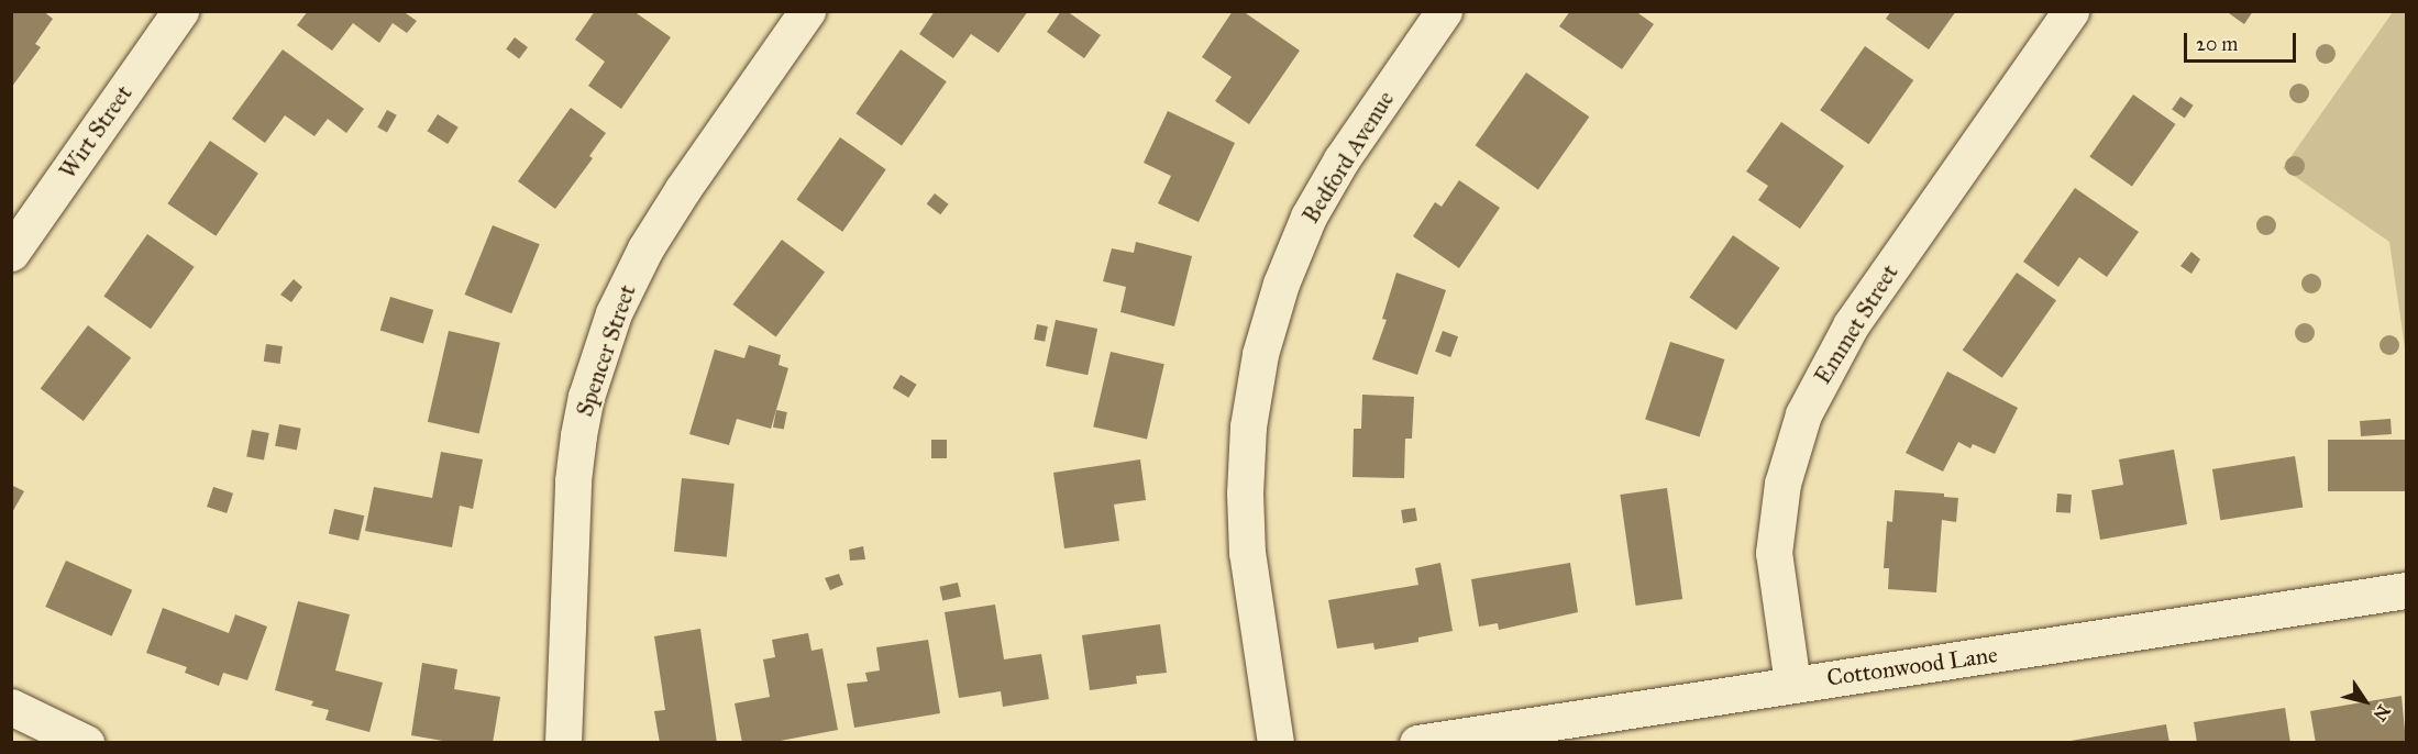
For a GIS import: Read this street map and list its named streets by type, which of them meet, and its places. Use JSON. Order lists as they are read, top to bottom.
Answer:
{
  "streets": {
    "street": [
      "Wirt Street",
      "Bedford Avenue",
      "Emmet Street",
      "Spencer Street",
      "Cottonwood Lane"
    ]
  },
  "crossings": [
    ["Emmet Street", "Cottonwood Lane"]
  ],
  "scale_bar": "20 m",
  "north": "bottom right"
}
